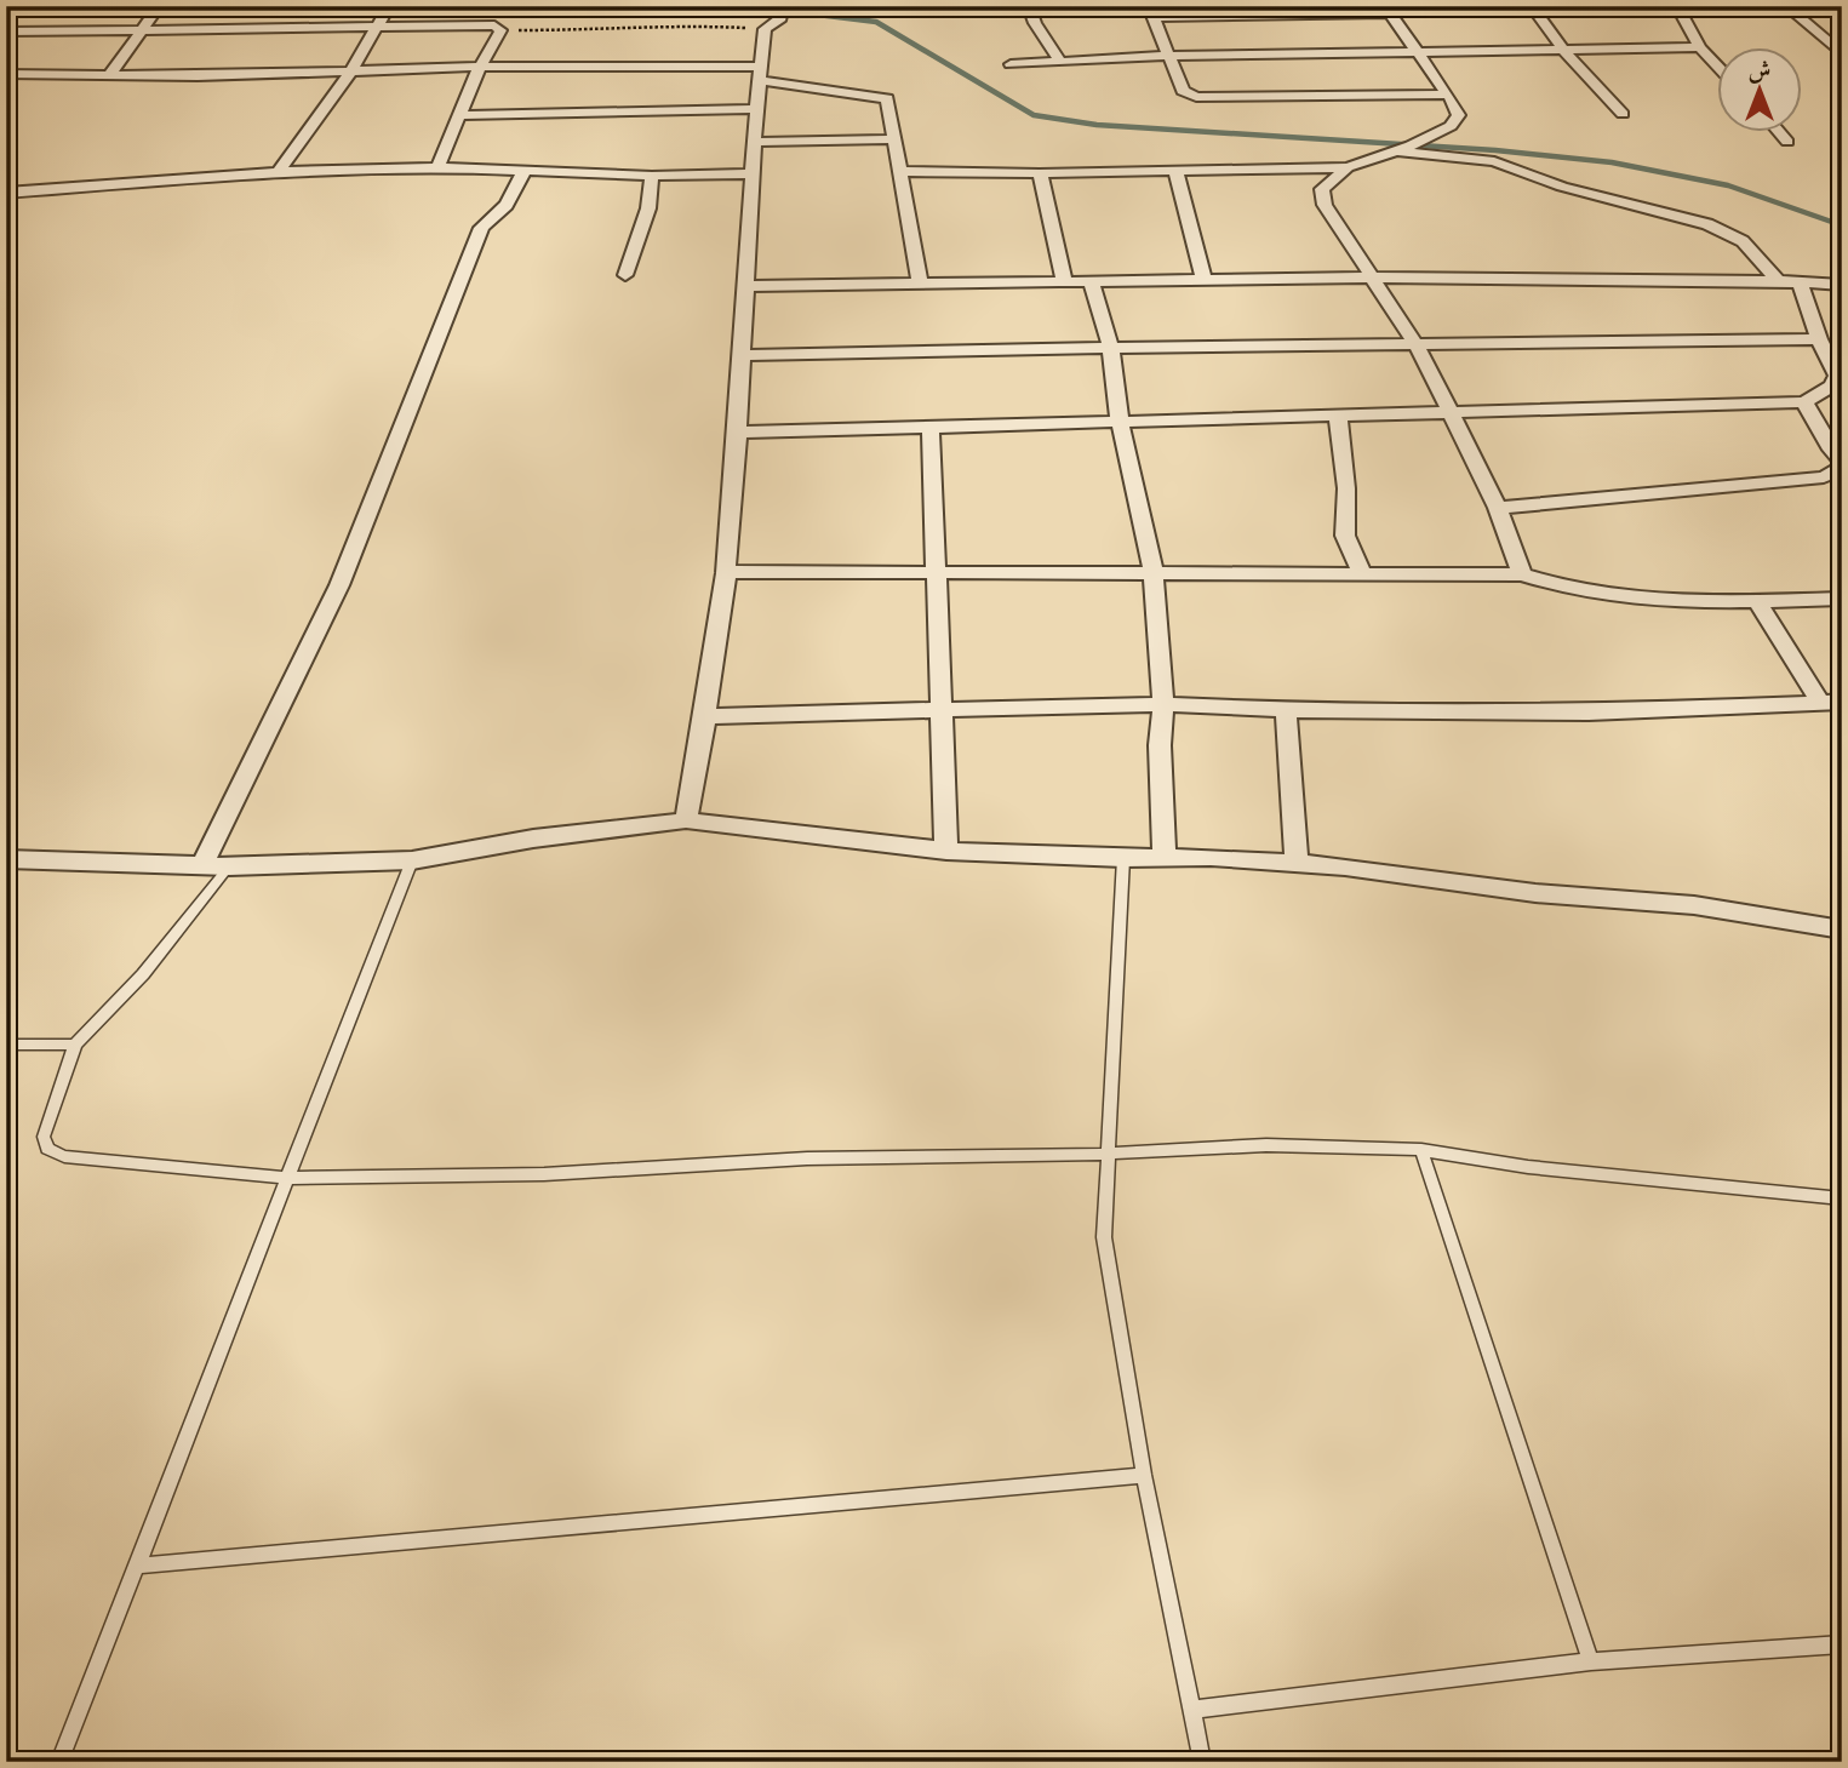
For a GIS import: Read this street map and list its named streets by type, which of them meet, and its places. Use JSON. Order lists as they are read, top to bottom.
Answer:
{
  "north": "top"
}
